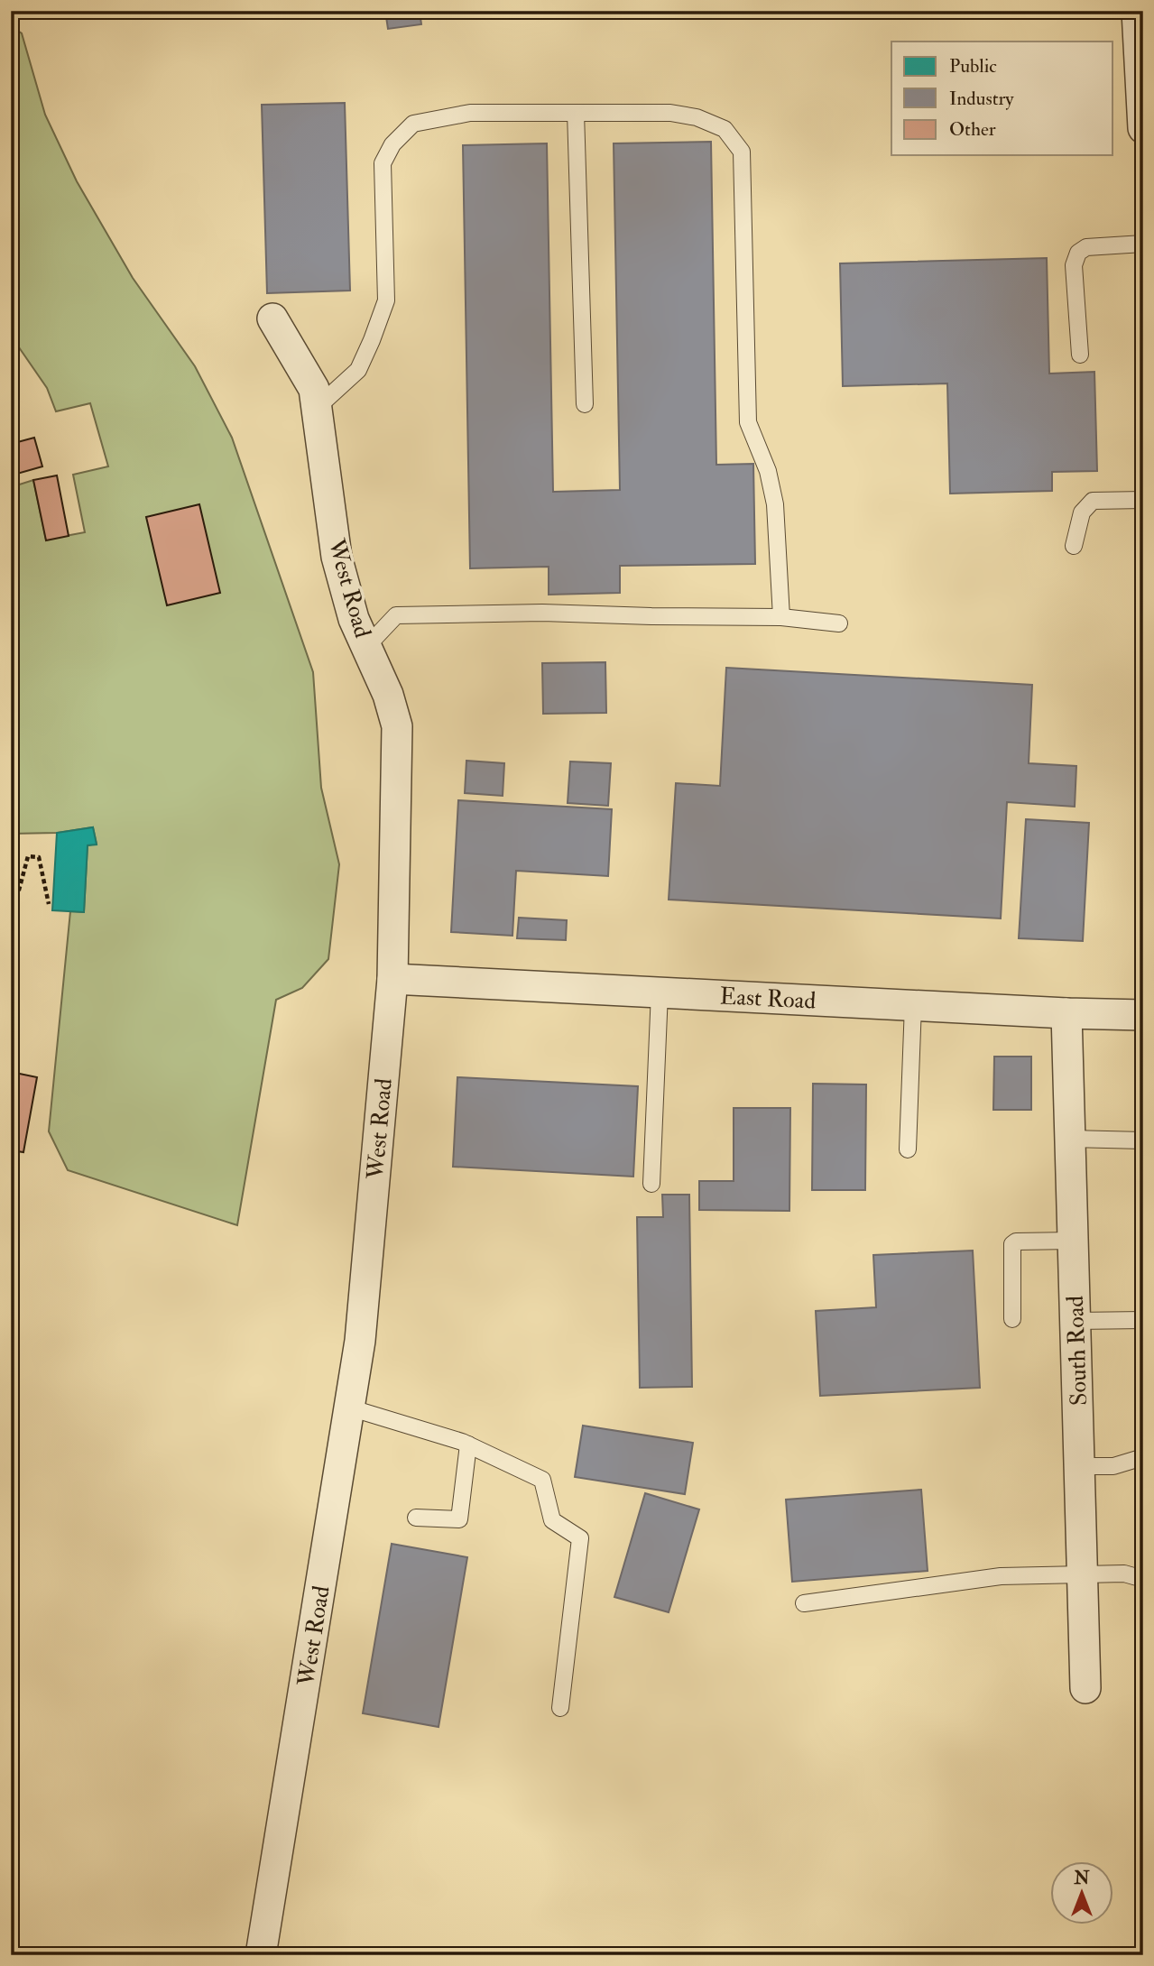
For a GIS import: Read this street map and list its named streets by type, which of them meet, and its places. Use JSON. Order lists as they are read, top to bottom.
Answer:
{
  "streets": {
    "street": ["West Road", "East Road", "South Road"]
  },
  "crossings": [
    ["West Road", "East Road"],
    ["East Road", "South Road"]
  ],
  "legend": ["Public", "Industry", "Other"],
  "north": "top"
}
